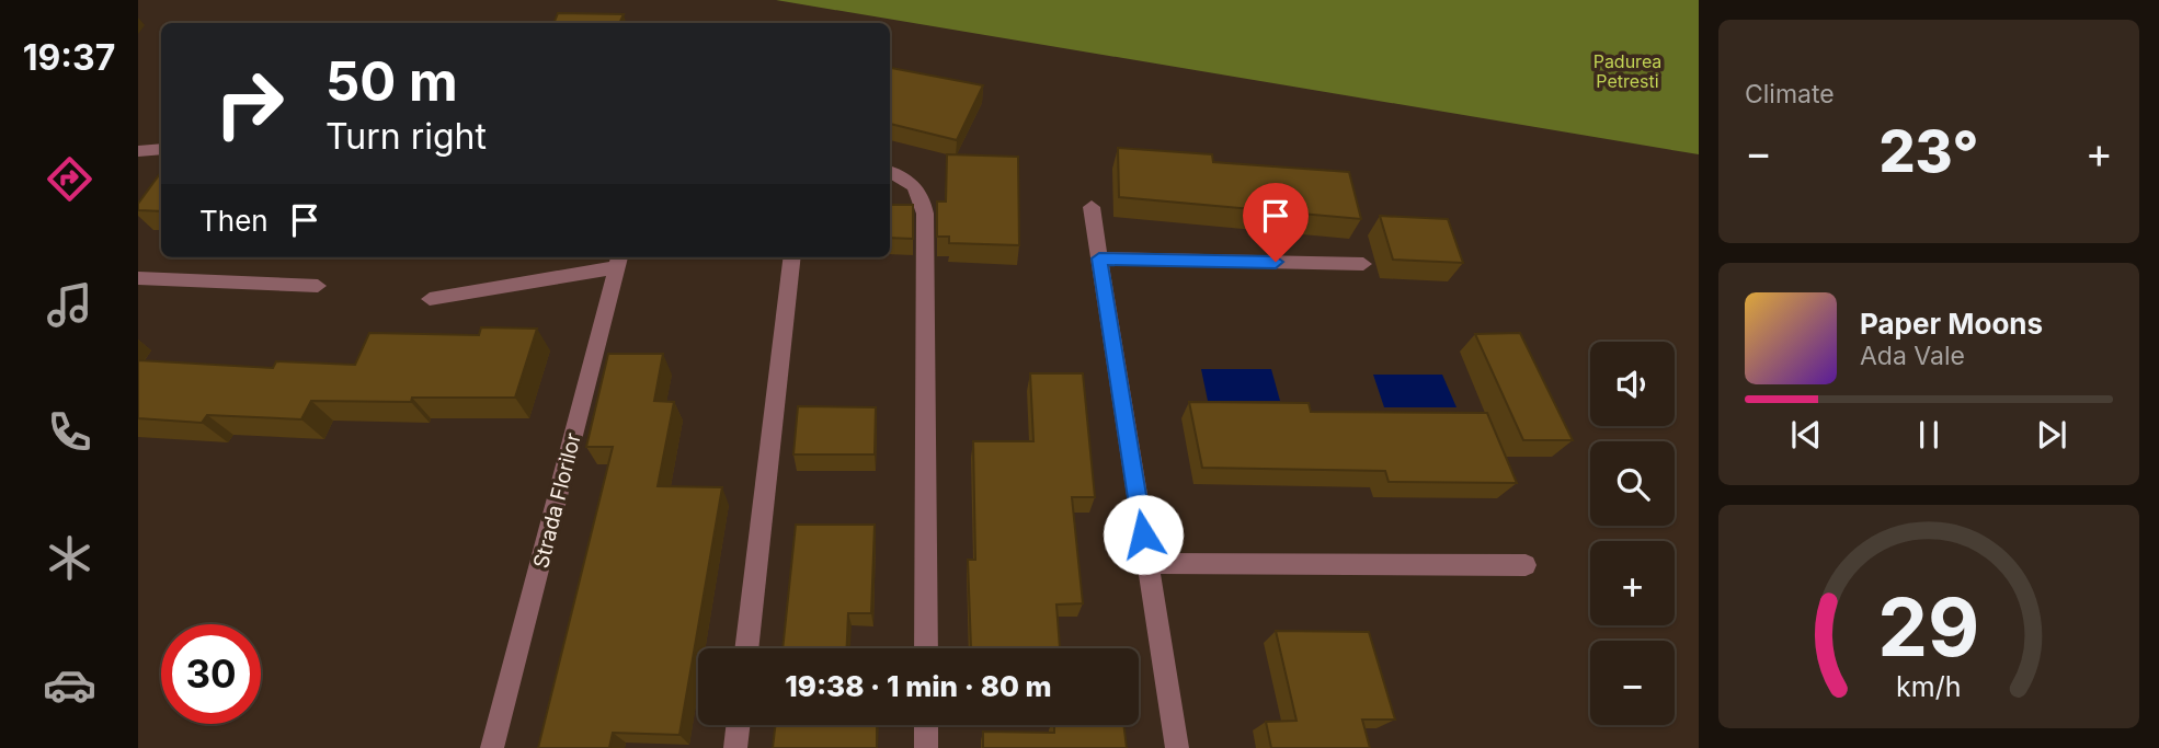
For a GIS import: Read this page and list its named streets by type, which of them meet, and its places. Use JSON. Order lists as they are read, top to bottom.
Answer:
{
  "streets": {
    "street": ["Strada Florilor"]
  },
  "parks": ["Padurea Petresti"],
  "page": {
    "tabs": "19:37",
    "tile": "Climate",
    "turn": ["50 m", "Turn right"],
    "heat": ["−", "23°", "+"],
    "then": "Then",
    "song": ["Paper Moons", "Ada Vale"],
    "map_buttons": ["+", "−"],
    "limit": "30",
    "trip": "19:38 · 1 min · 80 m",
    "gauge": ["29", "km/h"]
  }
}
